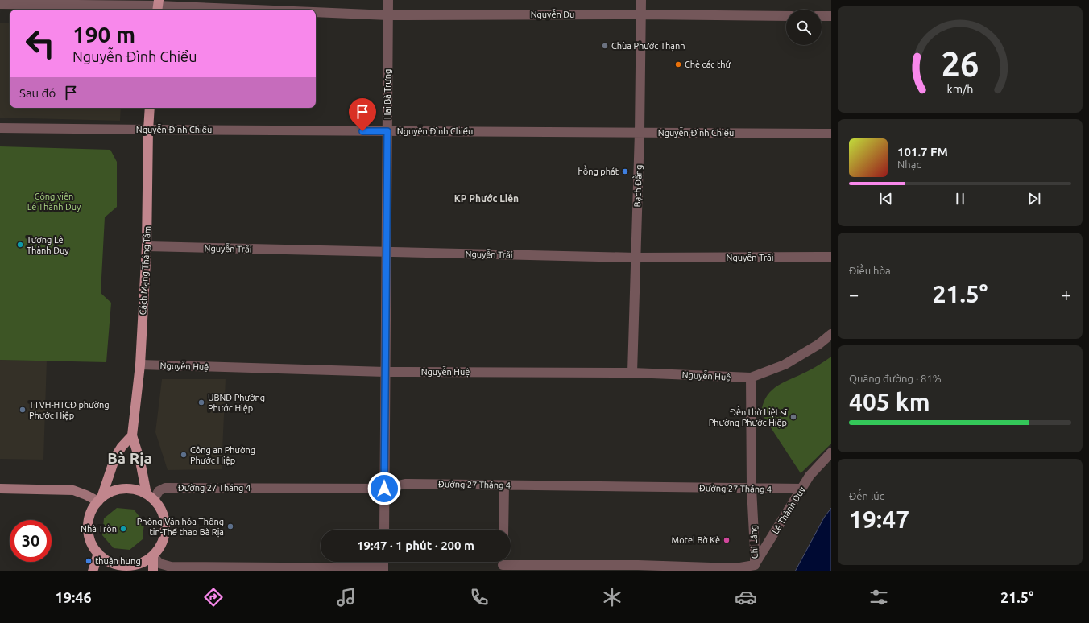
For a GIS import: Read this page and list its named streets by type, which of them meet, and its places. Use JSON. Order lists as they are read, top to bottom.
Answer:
{
  "streets": {
    "main road": ["Cách Mạng Tháng Tám"],
    "street": [
      "Nguyễn Du",
      "Hai Bà Trưng",
      "Nguyễn Đình Chiểu",
      "Bạch Đằng",
      "Nguyễn Trãi",
      "Nguyễn Huệ",
      "Đường 27 Tháng 4",
      "Lê Thành Duy",
      "Chi Lăng"
    ]
  },
  "crossings": [
    ["Nguyễn Du", "Hai Bà Trưng"],
    ["Nguyễn Du", "Bạch Đằng"],
    ["Hai Bà Trưng", "Nguyễn Đình Chiểu"],
    ["Hai Bà Trưng", "Nguyễn Trãi"],
    ["Hai Bà Trưng", "Nguyễn Huệ"],
    ["Hai Bà Trưng", "Đường 27 Tháng 4"],
    ["Nguyễn Đình Chiểu", "Bạch Đằng"],
    ["Nguyễn Đình Chiểu", "Cách Mạng Tháng Tám"],
    ["Bạch Đằng", "Nguyễn Trãi"],
    ["Bạch Đằng", "Nguyễn Huệ"],
    ["Nguyễn Trãi", "Cách Mạng Tháng Tám"],
    ["Cách Mạng Tháng Tám", "Nguyễn Huệ"],
    ["Cách Mạng Tháng Tám", "Đường 27 Tháng 4"],
    ["Nguyễn Huệ", "Chi Lăng"],
    ["Đường 27 Tháng 4", "Lê Thành Duy"],
    ["Đường 27 Tháng 4", "Chi Lăng"],
    ["Lê Thành Duy", "Chi Lăng"]
  ],
  "districts": ["KP Phước Liên", "Bà Rịa"],
  "parks": ["Công viên Lê Thành Duy"],
  "places": [
    "Chùa Phước Thạnh",
    "Chè các thứ",
    "hồng phát",
    "Tượng Lê Thành Duy",
    "UBND Phường Phước Hiệp",
    "TTVH-HTCĐ phường Phước Hiệp",
    "Đền thờ Liệt sĩ Phường Phước Hiệp",
    "Công an Phường Phước Hiệp",
    "Phòng Văn hóa-Thông tin-Thể thao Bà Rịa",
    "Nhà Tròn",
    "Motel Bờ Kè",
    "thuận hưng"
  ],
  "page": {
    "turn": ["190 m", "Nguyễn Đình Chiểu"],
    "then": "Sau đó",
    "song": ["101.7 FM", "Nhạc"],
    "tile": [
      "Điều hòa",
      ["Quãng đường · 81%", "405 km"],
      ["Đến lúc", "19:47"]
    ],
    "heat": ["−", "21.5°", "+"],
    "limit": "30",
    "trip": "19:47 · 1 phút · 200 m",
    "tabs": ["19:46", "21.5°"],
    "gauge": ["26", "km/h"]
  }
}
